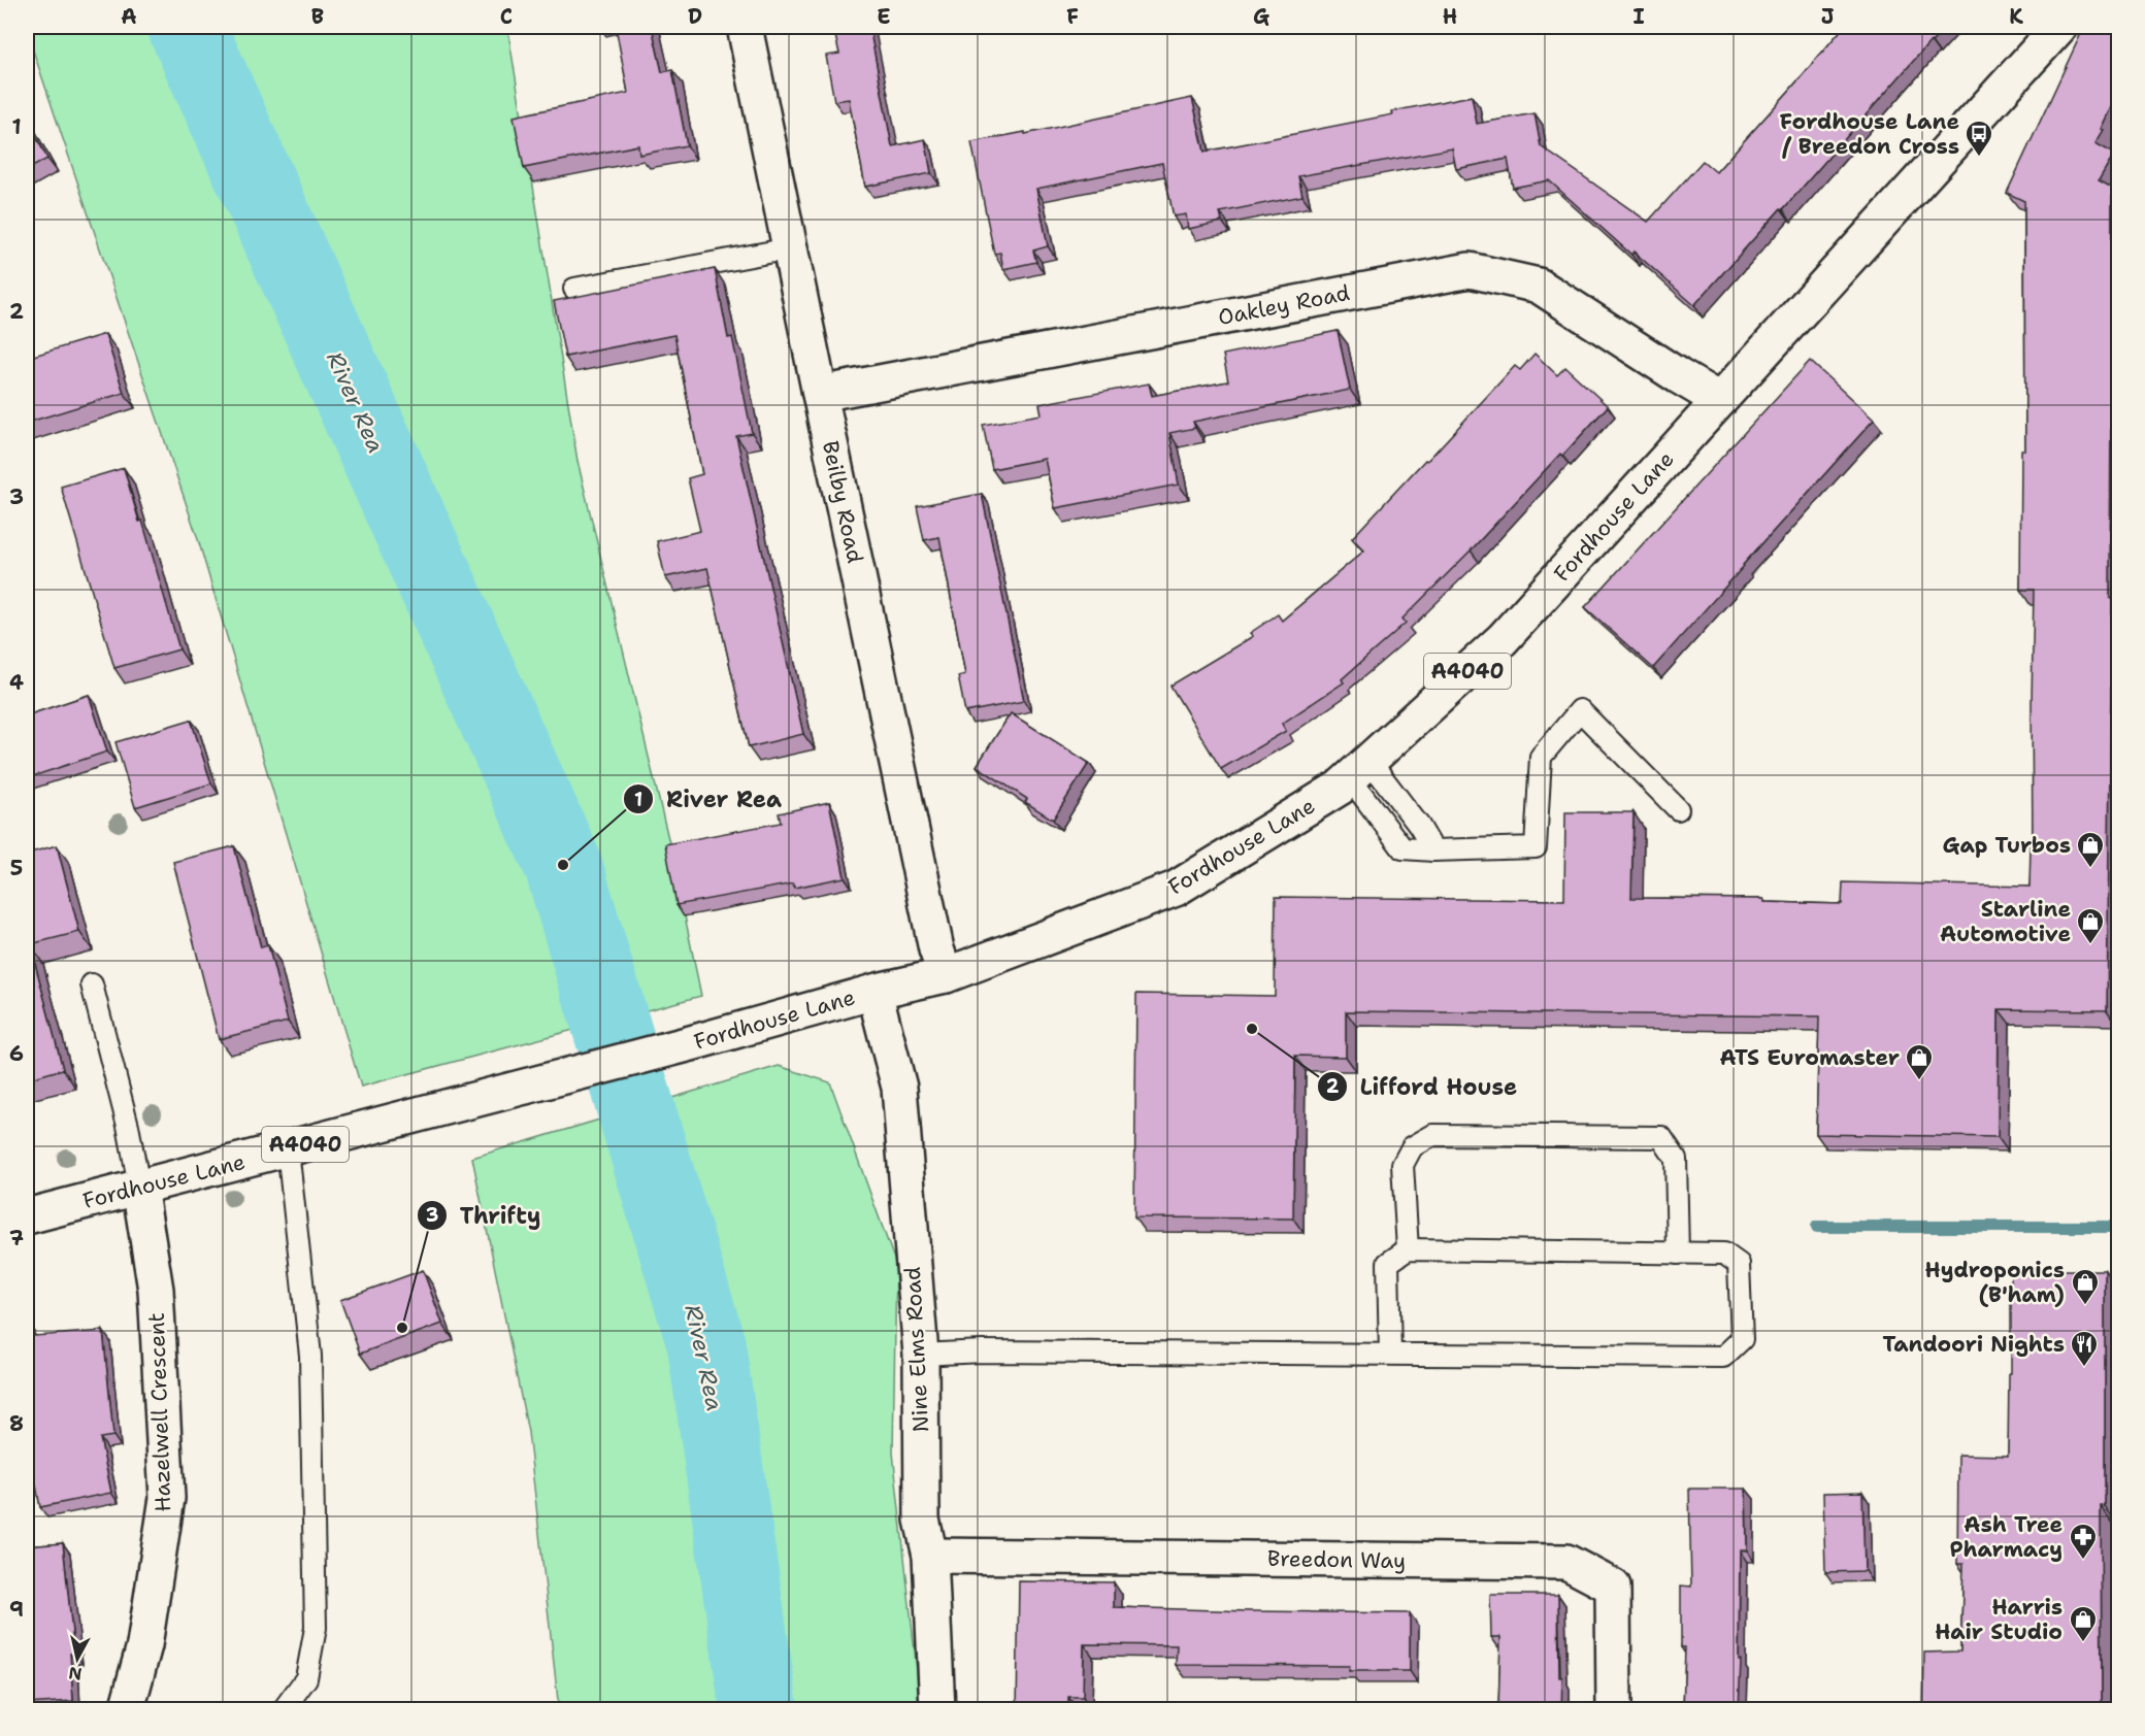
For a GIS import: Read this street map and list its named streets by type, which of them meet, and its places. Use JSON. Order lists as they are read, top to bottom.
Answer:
{
  "streets": {
    "street": [
      "Oakley Road",
      "Beilby Road",
      "Fordhouse Lane",
      "A4040",
      "Nine Elms Road",
      "Hazelwell Crescent",
      "Breedon Way"
    ]
  },
  "crossings": [
    ["Oakley Road", "Beilby Road"],
    ["Oakley Road", "Fordhouse Lane"],
    ["Beilby Road", "Fordhouse Lane"],
    ["Fordhouse Lane", "Nine Elms Road"],
    ["Fordhouse Lane", "Hazelwell Crescent"],
    ["Nine Elms Road", "Breedon Way"]
  ],
  "water": ["River Rea"],
  "places": {
    "bus stop": ["Fordhouse Lane / Breedon Cross"],
    "other": ["River Rea", "Lifford House", "Thrifty"],
    "shop": [
      "Gap Turbos",
      "Starline Automotive",
      "ATS Euromaster",
      "Hydroponics (B'ham)",
      "Harris Hair Studio"
    ],
    "restaurant": ["Tandoori Nights"],
    "pharmacy": ["Ash Tree Pharmacy"]
  },
  "north": "bottom",
  "grid": {
    "columns": [
      "A",
      "B",
      "C",
      "D",
      "E",
      "F",
      "G",
      "H",
      "I",
      "J",
      "K"
    ],
    "rows": [
      "1",
      "2",
      "3",
      "4",
      "5",
      "6",
      "7",
      "8",
      "9"
    ]
  }
}
